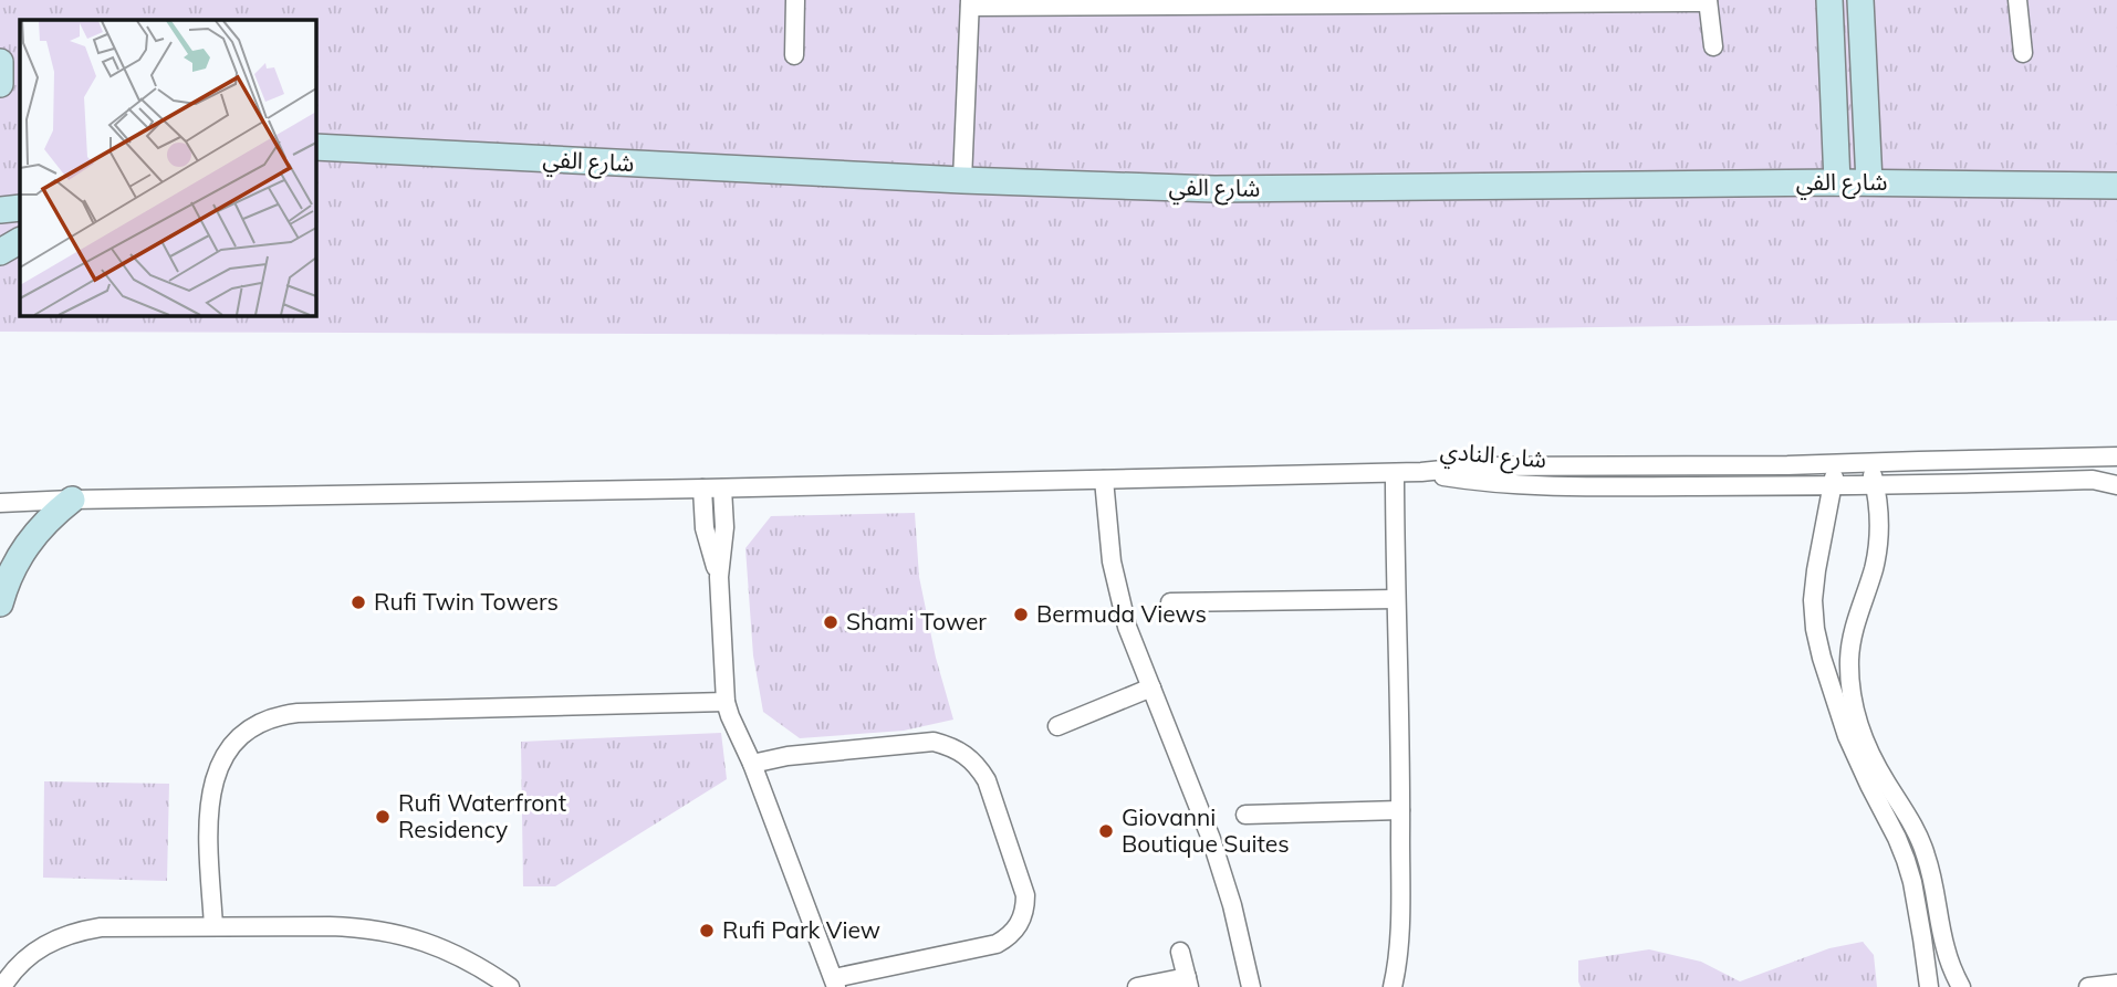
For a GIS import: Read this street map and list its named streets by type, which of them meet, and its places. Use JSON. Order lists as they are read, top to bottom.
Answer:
{
  "streets": {
    "street": ["شارع الفي", "شارع النادي"]
  },
  "places": [
    "Rufi Twin Towers",
    "Bermuda Views",
    "Shami Tower",
    "Rufi Waterfront Residency",
    "Giovanni Boutique Suites",
    "Rufi Park View"
  ]
}
